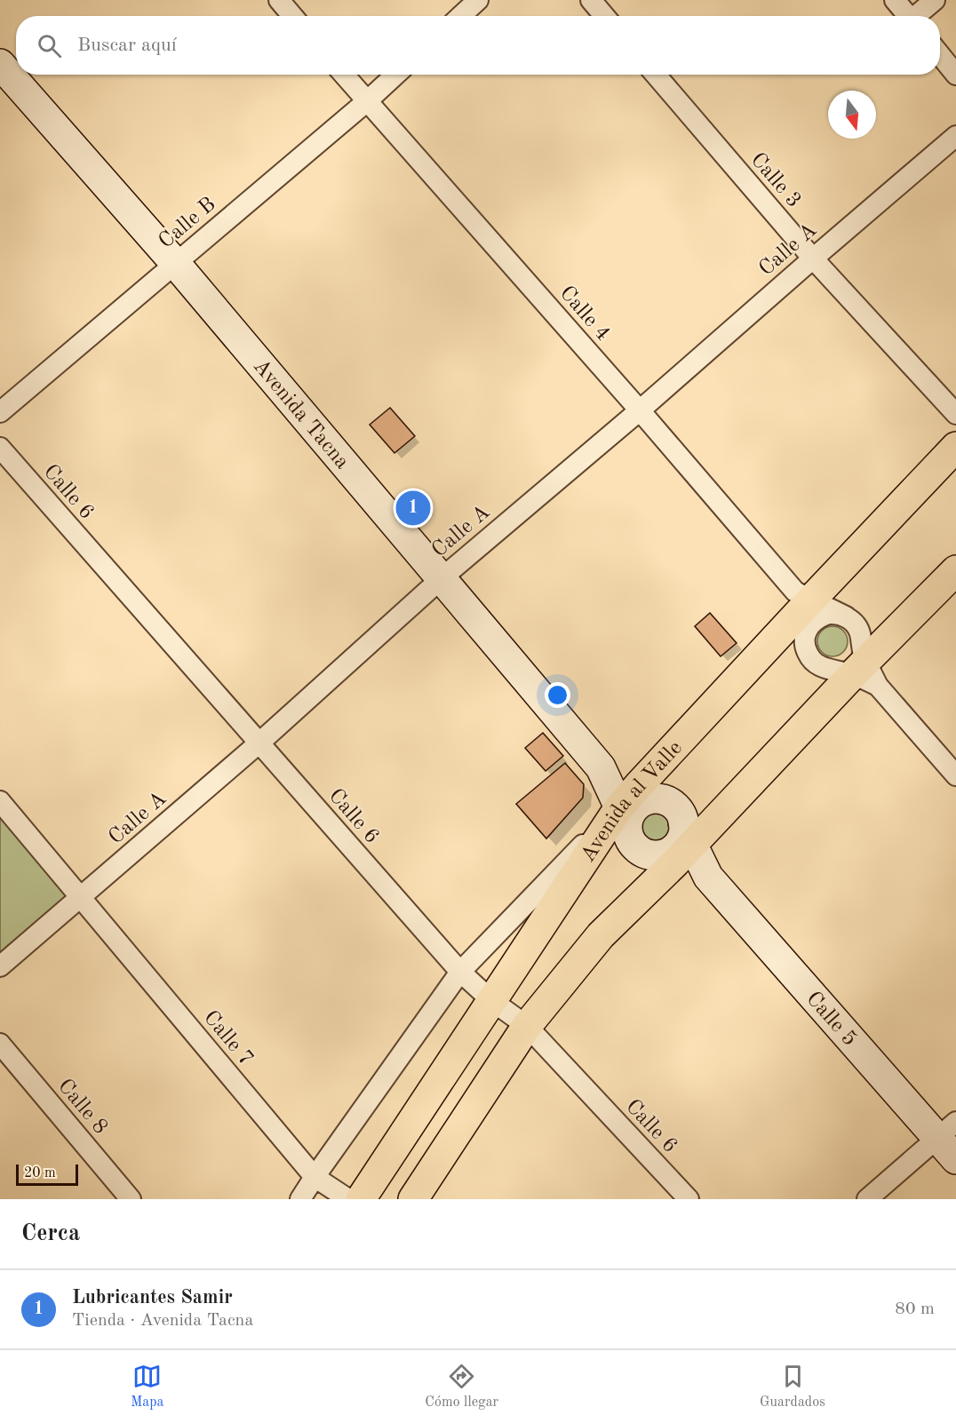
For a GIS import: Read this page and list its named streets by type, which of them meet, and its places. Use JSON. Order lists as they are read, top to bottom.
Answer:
{
  "streets": {
    "main road": ["Avenida Tacna", "Avenida al Valle", "Calle 5"],
    "street": [
      "Calle 3",
      "Calle B",
      "Calle A",
      "Calle 4",
      "Calle 6",
      "Calle 7",
      "Calle 8"
    ]
  },
  "crossings": [
    ["Calle 3", "Calle A"],
    ["Calle B", "Calle 4"],
    ["Calle B", "Avenida Tacna"],
    ["Calle A", "Calle 4"],
    ["Calle A", "Avenida Tacna"],
    ["Calle A", "Calle 6"],
    ["Calle A", "Calle 7"],
    ["Calle 4", "Avenida al Valle"],
    ["Avenida Tacna", "Avenida al Valle"],
    ["Avenida Tacna", "Calle 5"],
    ["Calle 6", "Avenida al Valle"]
  ],
  "scale_bar": "20 m",
  "north": "bottom",
  "page": {
    "search": "Buscar aquí",
    "pins": "1",
    "scale": "20 m",
    "heading": "Cerca",
    "list": [
      {
        "mark": "1",
        "name": "Lubricantes Samir",
        "note": "Tienda · Avenida Tacna",
        "value": "80 m"
      }
    ],
    "nav": ["Mapa", "Cómo llegar", "Guardados"]
  }
}
